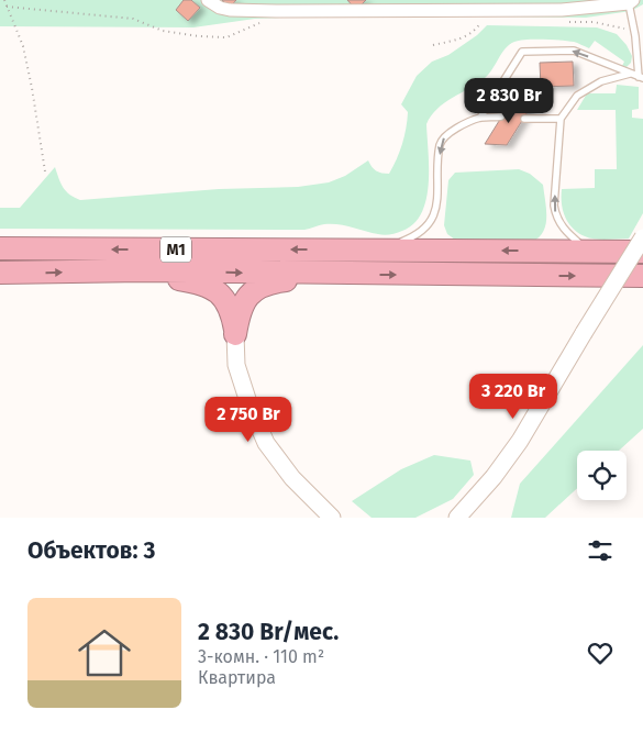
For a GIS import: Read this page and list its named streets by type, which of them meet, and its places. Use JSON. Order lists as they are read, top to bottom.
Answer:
{
  "streets": {
    "highway": ["М1"]
  },
  "page": {
    "price": ["2 830 Br", "3 220 Br", "2 750 Br"],
    "heading": "Объектов: 3",
    "list": [
      {
        "name": "2 830 Br/мес.",
        "note": "3-комн. · 110 m² · Квартира"
      }
    ]
  }
}
